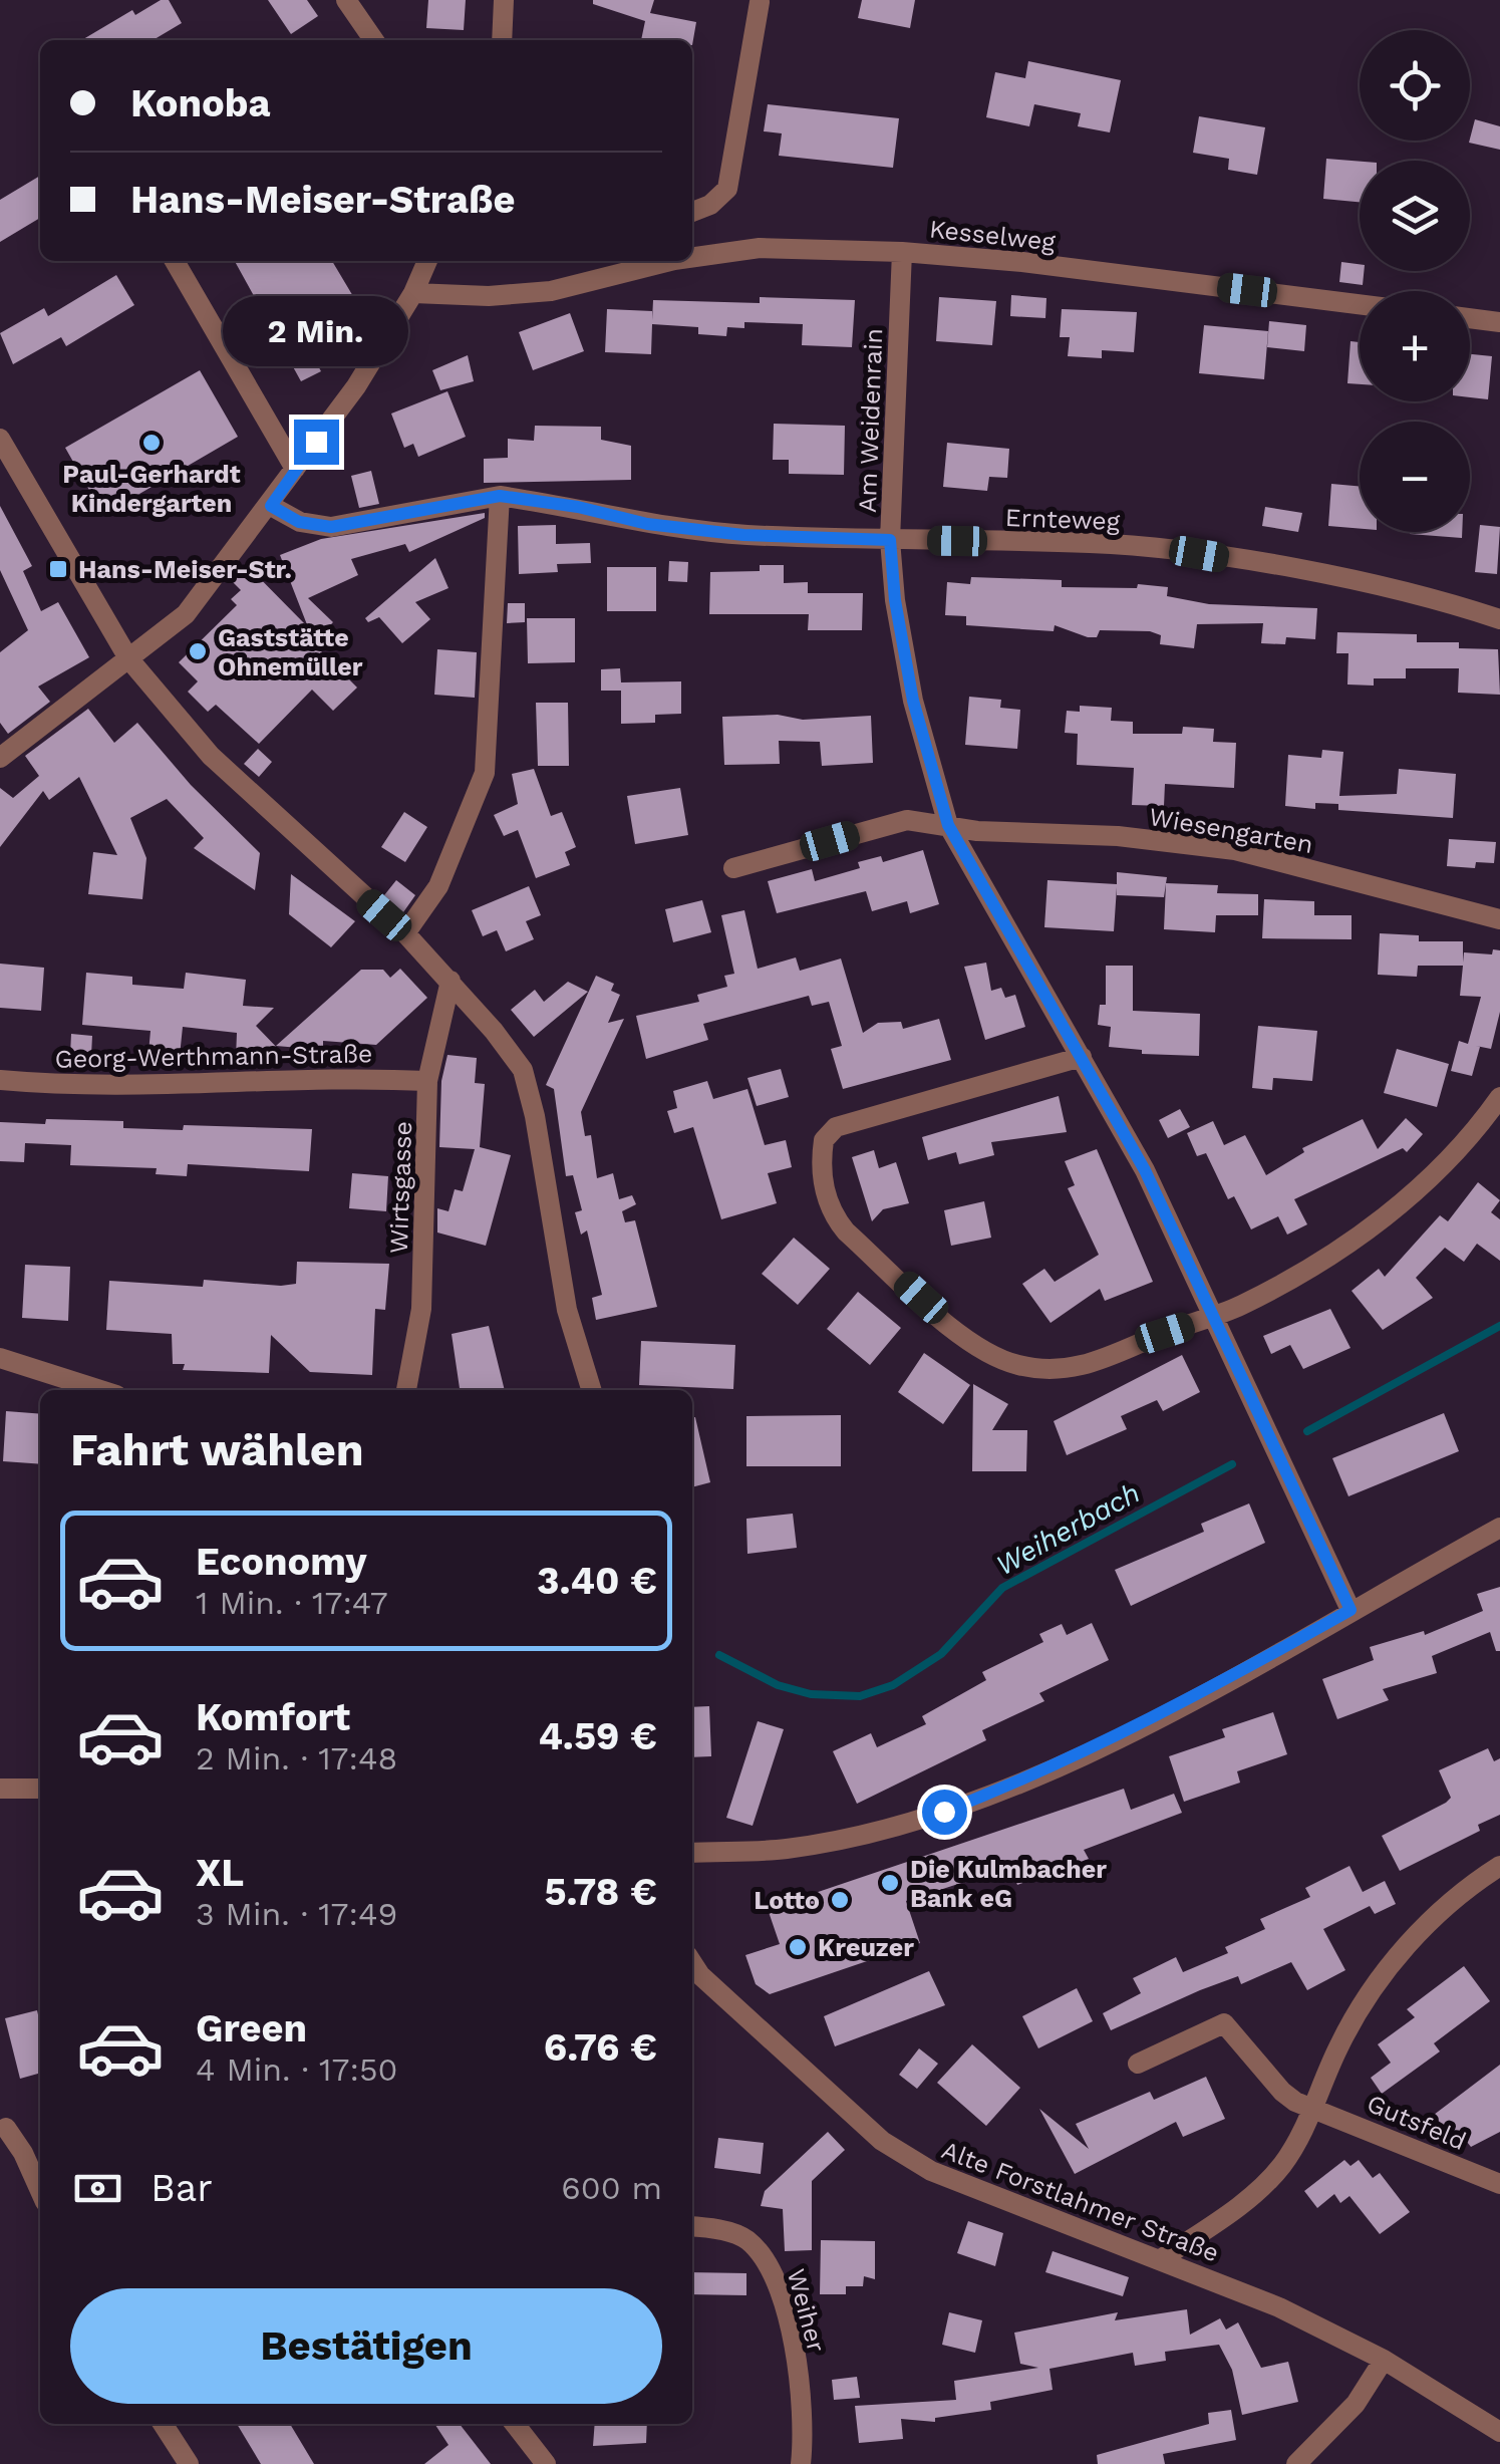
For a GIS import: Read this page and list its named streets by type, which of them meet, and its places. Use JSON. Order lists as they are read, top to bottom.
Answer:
{
  "streets": {
    "street": [
      "Kesselweg",
      "Am Weidenrain",
      "Ernteweg",
      "Wiesengarten",
      "Georg-Werthmann-Straße",
      "Wirtsgasse",
      "Gutsfeld",
      "Alte Forstlahmer Straße",
      "Weiher"
    ]
  },
  "crossings": [
    ["Kesselweg", "Am Weidenrain"],
    ["Am Weidenrain", "Ernteweg"],
    ["Am Weidenrain", "Wiesengarten"],
    ["Georg-Werthmann-Straße", "Wirtsgasse"]
  ],
  "water": ["Weiherbach"],
  "places": {
    "other": [
      "Paul-Gerhardt Kindergarten",
      "Gaststätte Ohnemüller",
      "Die Kulmbacher Bank eG",
      "Lotto",
      "Kreuzer"
    ],
    "transit": ["Hans-Meiser-Str."]
  },
  "page": {
    "map_buttons": ["+", "−"],
    "banner": ["Konoba", "Hans-Meiser-Straße"],
    "bubble": "2 Min.",
    "heading": "Fahrt wählen",
    "list": [
      {
        "name": "Economy",
        "note": "1 Min. · 17:47",
        "value": "3.40 €"
      },
      {
        "name": "Komfort",
        "note": "2 Min. · 17:48",
        "value": "4.59 €"
      },
      {
        "name": "XL",
        "note": "3 Min. · 17:49",
        "value": "5.78 €"
      },
      {
        "name": "Green",
        "note": "4 Min. · 17:50",
        "value": "6.76 €"
      }
    ],
    "pay": ["Bar", "600 m"],
    "buttons": "Bestätigen"
  }
}
